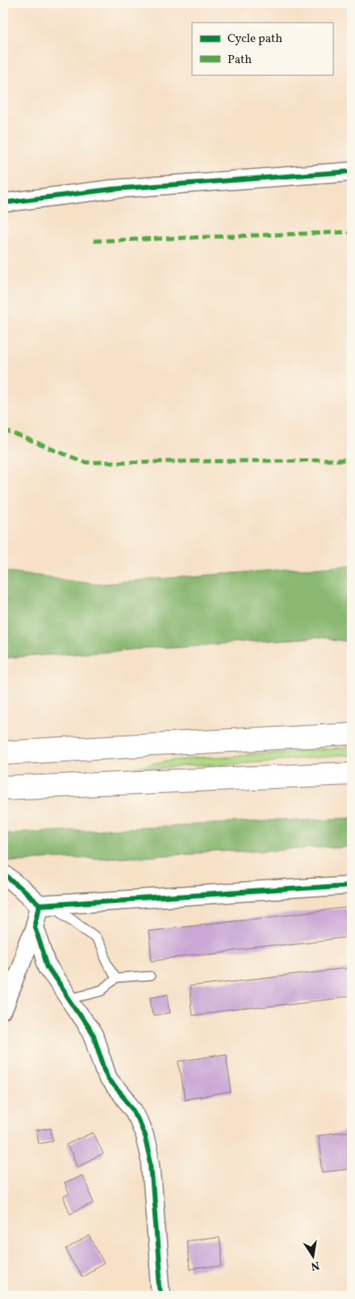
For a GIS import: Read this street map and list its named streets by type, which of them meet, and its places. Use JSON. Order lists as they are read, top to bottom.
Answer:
{
  "legend": ["Cycle path", "Path"],
  "north": "bottom"
}
